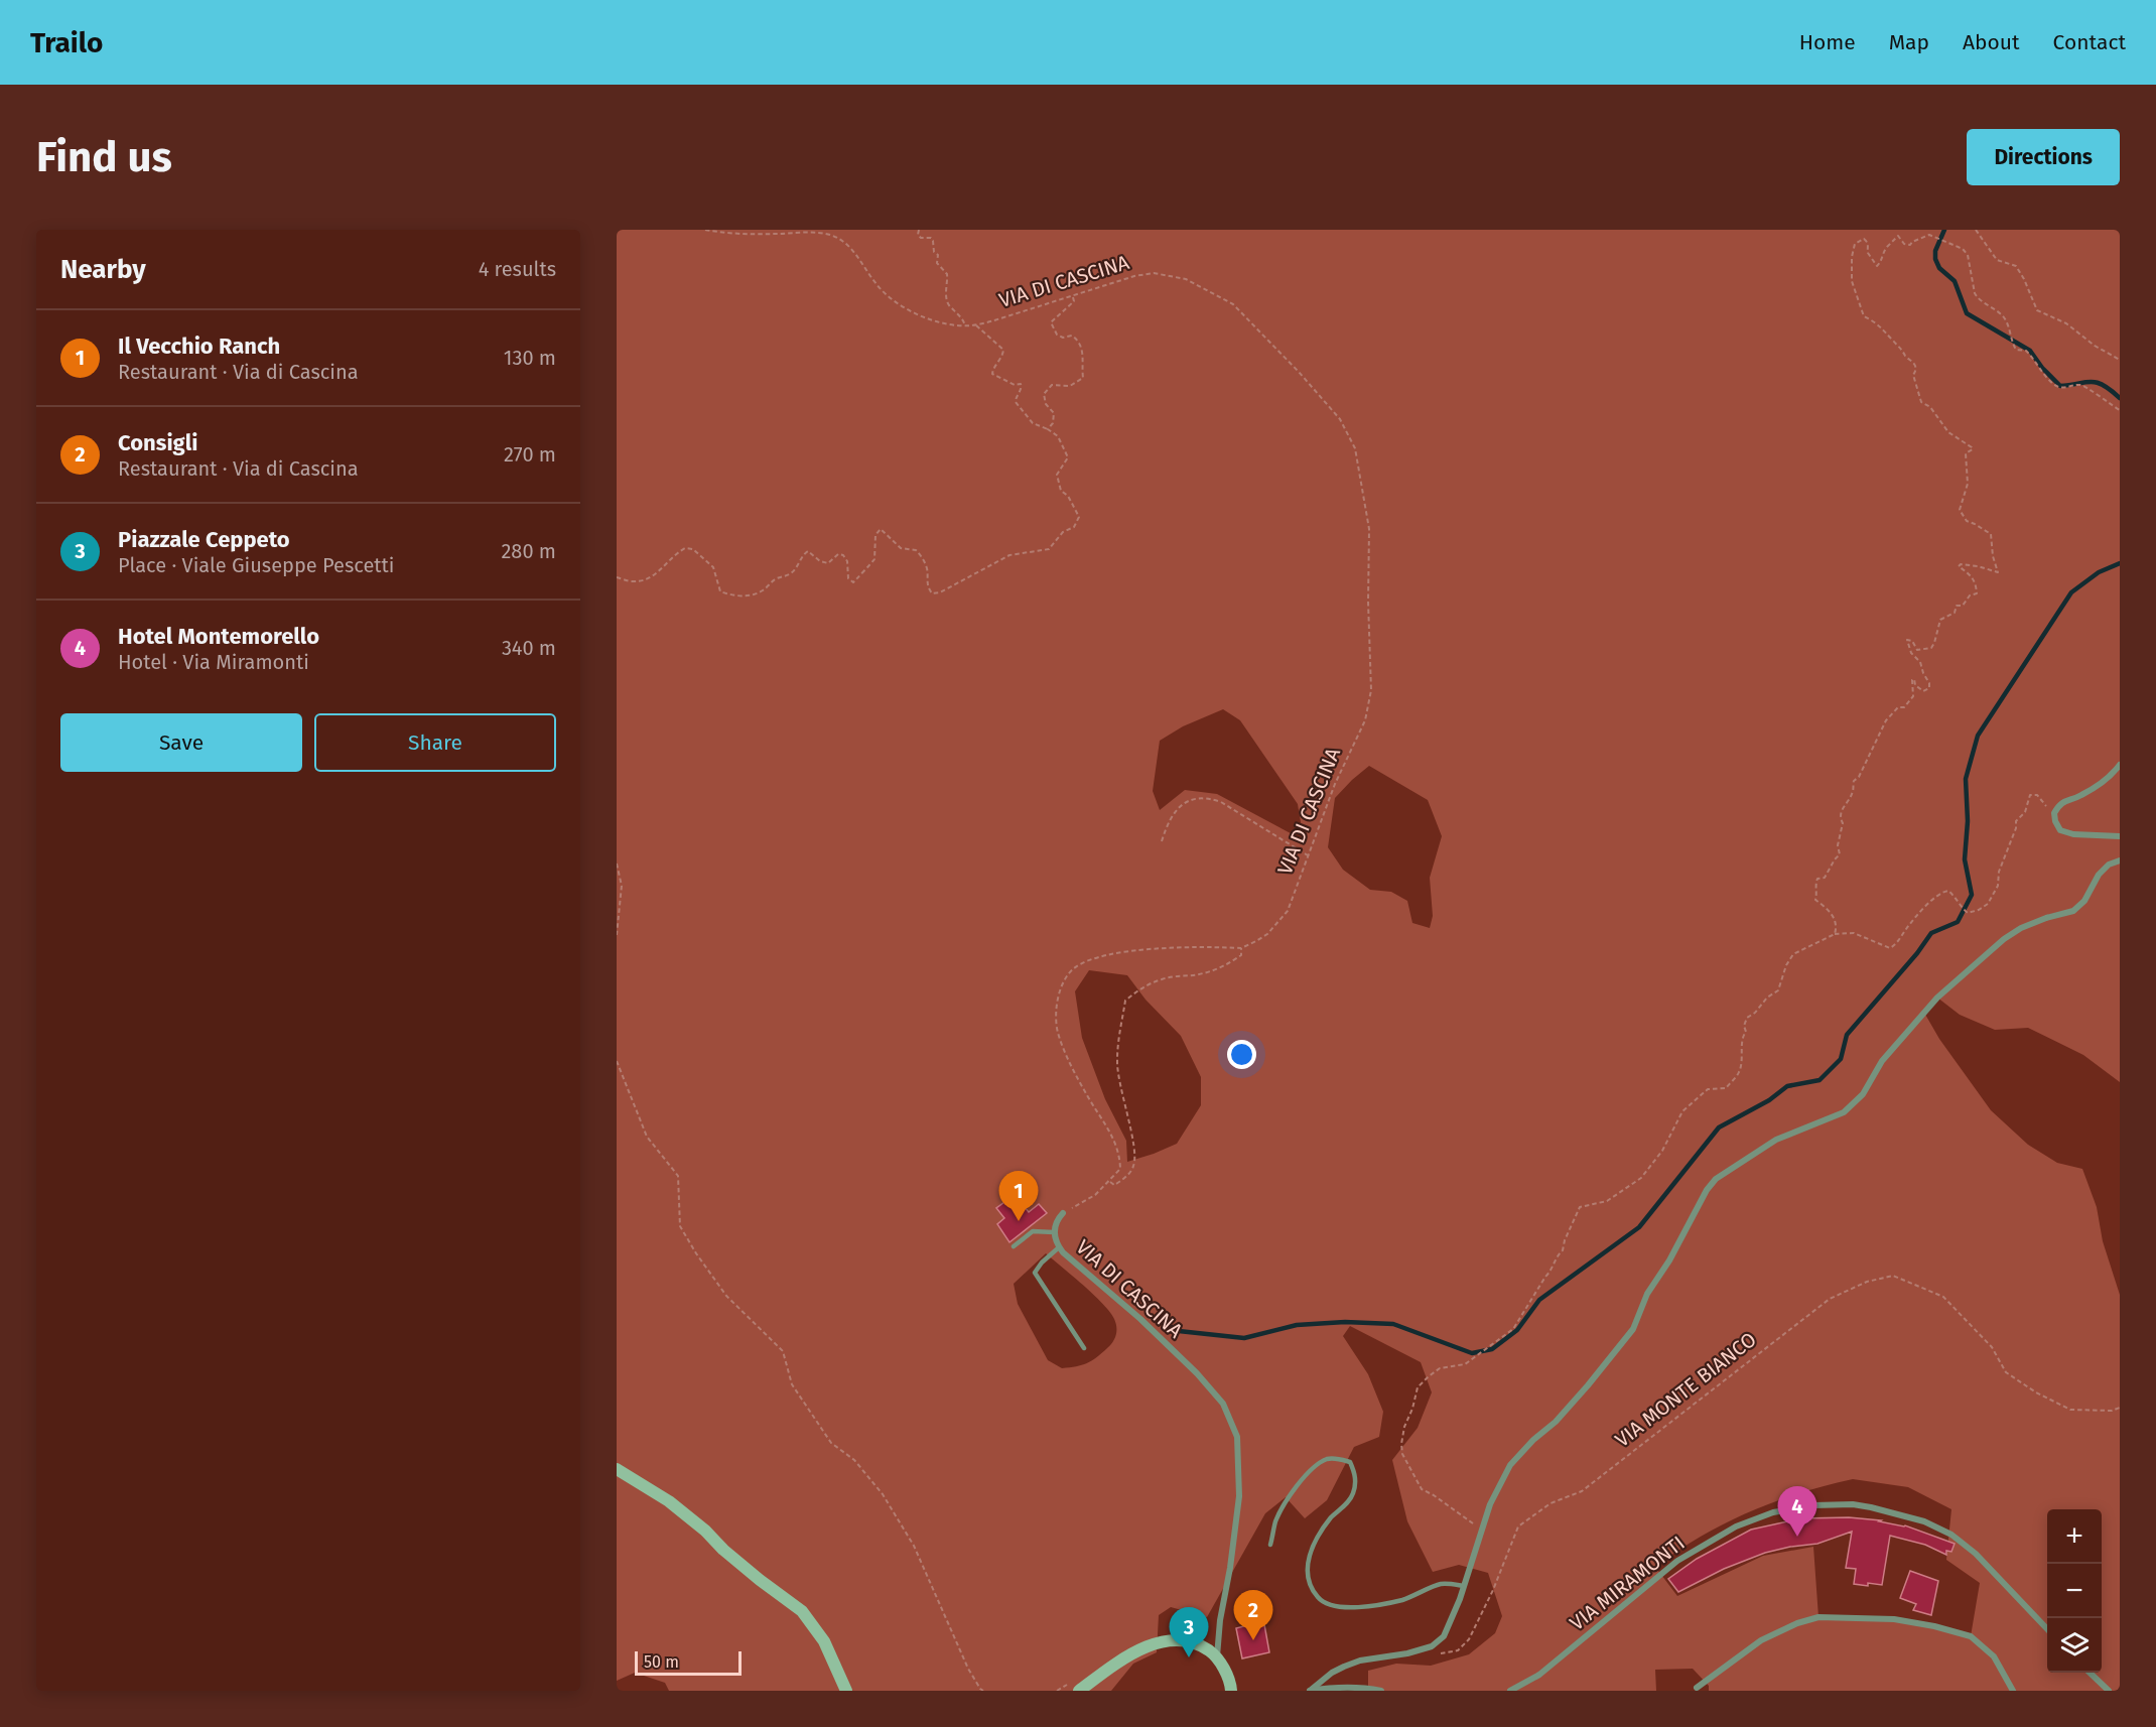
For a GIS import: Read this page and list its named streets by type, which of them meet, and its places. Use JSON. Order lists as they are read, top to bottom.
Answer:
{
  "streets": {
    "street": ["VIA DI CASCINA", "VIA MIRAMONTI"],
    "path": ["VIA MONTE BIANCO"]
  },
  "scale_bar": "50 m",
  "page": {
    "header": "Trailo",
    "nav": [
      "Home",
      "Map",
      "About",
      "Contact"
    ],
    "buttons": [
      "Directions",
      ["Save", "Share"]
    ],
    "title": "Find us",
    "heading": ["Nearby", "4 results"],
    "list": [
      {
        "mark": "1",
        "name": "Il Vecchio Ranch",
        "note": "Restaurant · Via di Cascina",
        "value": "130 m"
      },
      {
        "mark": "2",
        "name": "Consigli",
        "note": "Restaurant · Via di Cascina",
        "value": "270 m"
      },
      {
        "mark": "3",
        "name": "Piazzale Ceppeto",
        "note": "Place · Viale Giuseppe Pescetti",
        "value": "280 m"
      },
      {
        "mark": "4",
        "name": "Hotel Montemorello",
        "note": "Hotel · Via Miramonti",
        "value": "340 m"
      }
    ],
    "pins": [
      "1",
      "4",
      "2",
      "3"
    ],
    "map_buttons": ["+", "−"],
    "scale": "50 m"
  }
}
